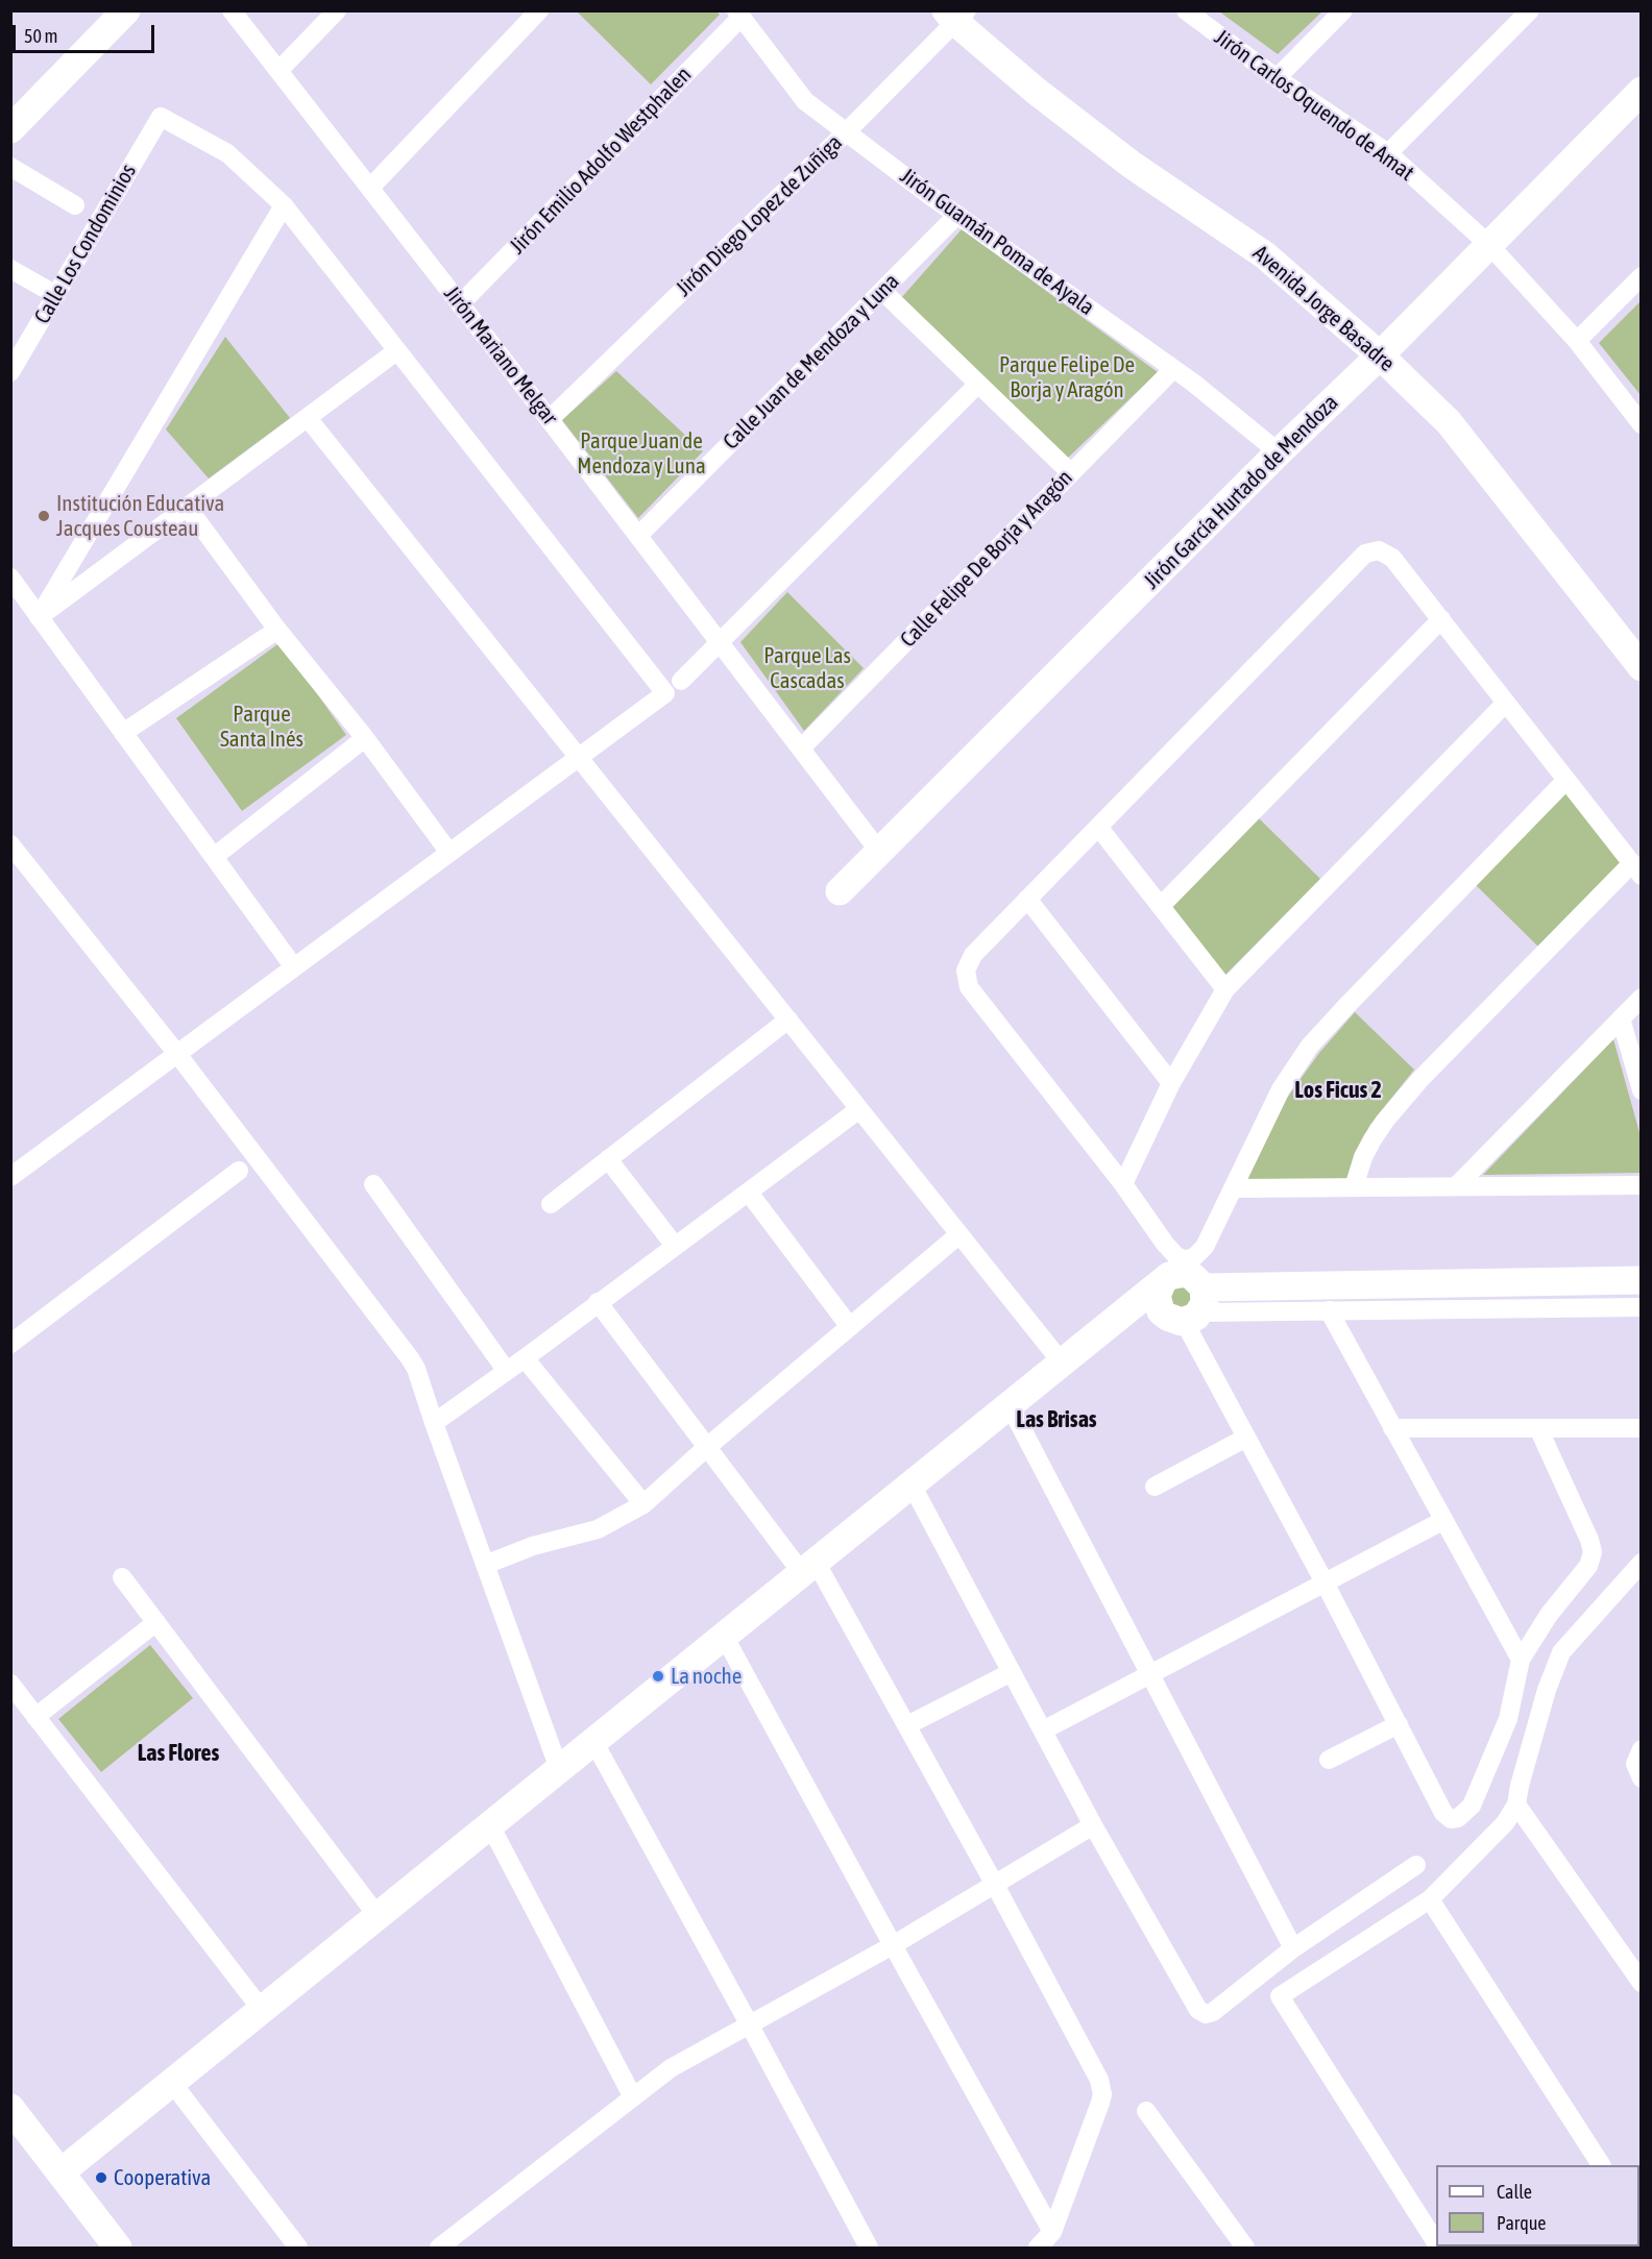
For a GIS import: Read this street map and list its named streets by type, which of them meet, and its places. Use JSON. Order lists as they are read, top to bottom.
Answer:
{
  "streets": {
    "street": [
      "Jirón Carlos Oquendo de Amat",
      "Jirón Emilio Adolfo Westphalen",
      "Jirón Diego Lopez de Zuñiga",
      "Jirón Guamán Poma de Ayala",
      "Calle Los Condominios",
      "Avenida Jorge Basadre",
      "Jirón Mariano Melgar",
      "Calle Juan de Mendoza y Luna",
      "Jirón García Hurtado de Mendoza",
      "Calle Felipe De Borja y Aragón"
    ]
  },
  "crossings": [
    ["Jirón Carlos Oquendo de Amat", "Jirón García Hurtado de Mendoza"],
    ["Jirón Emilio Adolfo Westphalen", "Jirón Guamán Poma de Ayala"],
    ["Jirón Emilio Adolfo Westphalen", "Jirón Mariano Melgar"],
    ["Jirón Diego Lopez de Zuñiga", "Jirón Guamán Poma de Ayala"],
    ["Jirón Diego Lopez de Zuñiga", "Avenida Jorge Basadre"],
    ["Jirón Diego Lopez de Zuñiga", "Jirón Mariano Melgar"],
    ["Jirón Guamán Poma de Ayala", "Calle Juan de Mendoza y Luna"],
    ["Jirón Guamán Poma de Ayala", "Jirón García Hurtado de Mendoza"],
    ["Jirón Guamán Poma de Ayala", "Calle Felipe De Borja y Aragón"],
    ["Avenida Jorge Basadre", "Jirón García Hurtado de Mendoza"],
    ["Jirón Mariano Melgar", "Calle Juan de Mendoza y Luna"],
    ["Jirón Mariano Melgar", "Jirón García Hurtado de Mendoza"],
    ["Jirón Mariano Melgar", "Calle Felipe De Borja y Aragón"]
  ],
  "districts": ["Los Ficus 2", "Las Brisas", "Las Flores"],
  "parks": [
    "Parque Felipe De Borja y Aragón",
    "Parque Juan de Mendoza y Luna",
    "Parque Las Cascadas",
    "Parque Santa Inés"
  ],
  "places": ["Institución Educativa Jacques Cousteau", "La noche", "Cooperativa"],
  "legend": ["Calle", "Parque"],
  "scale_bar": "50 m"
}
